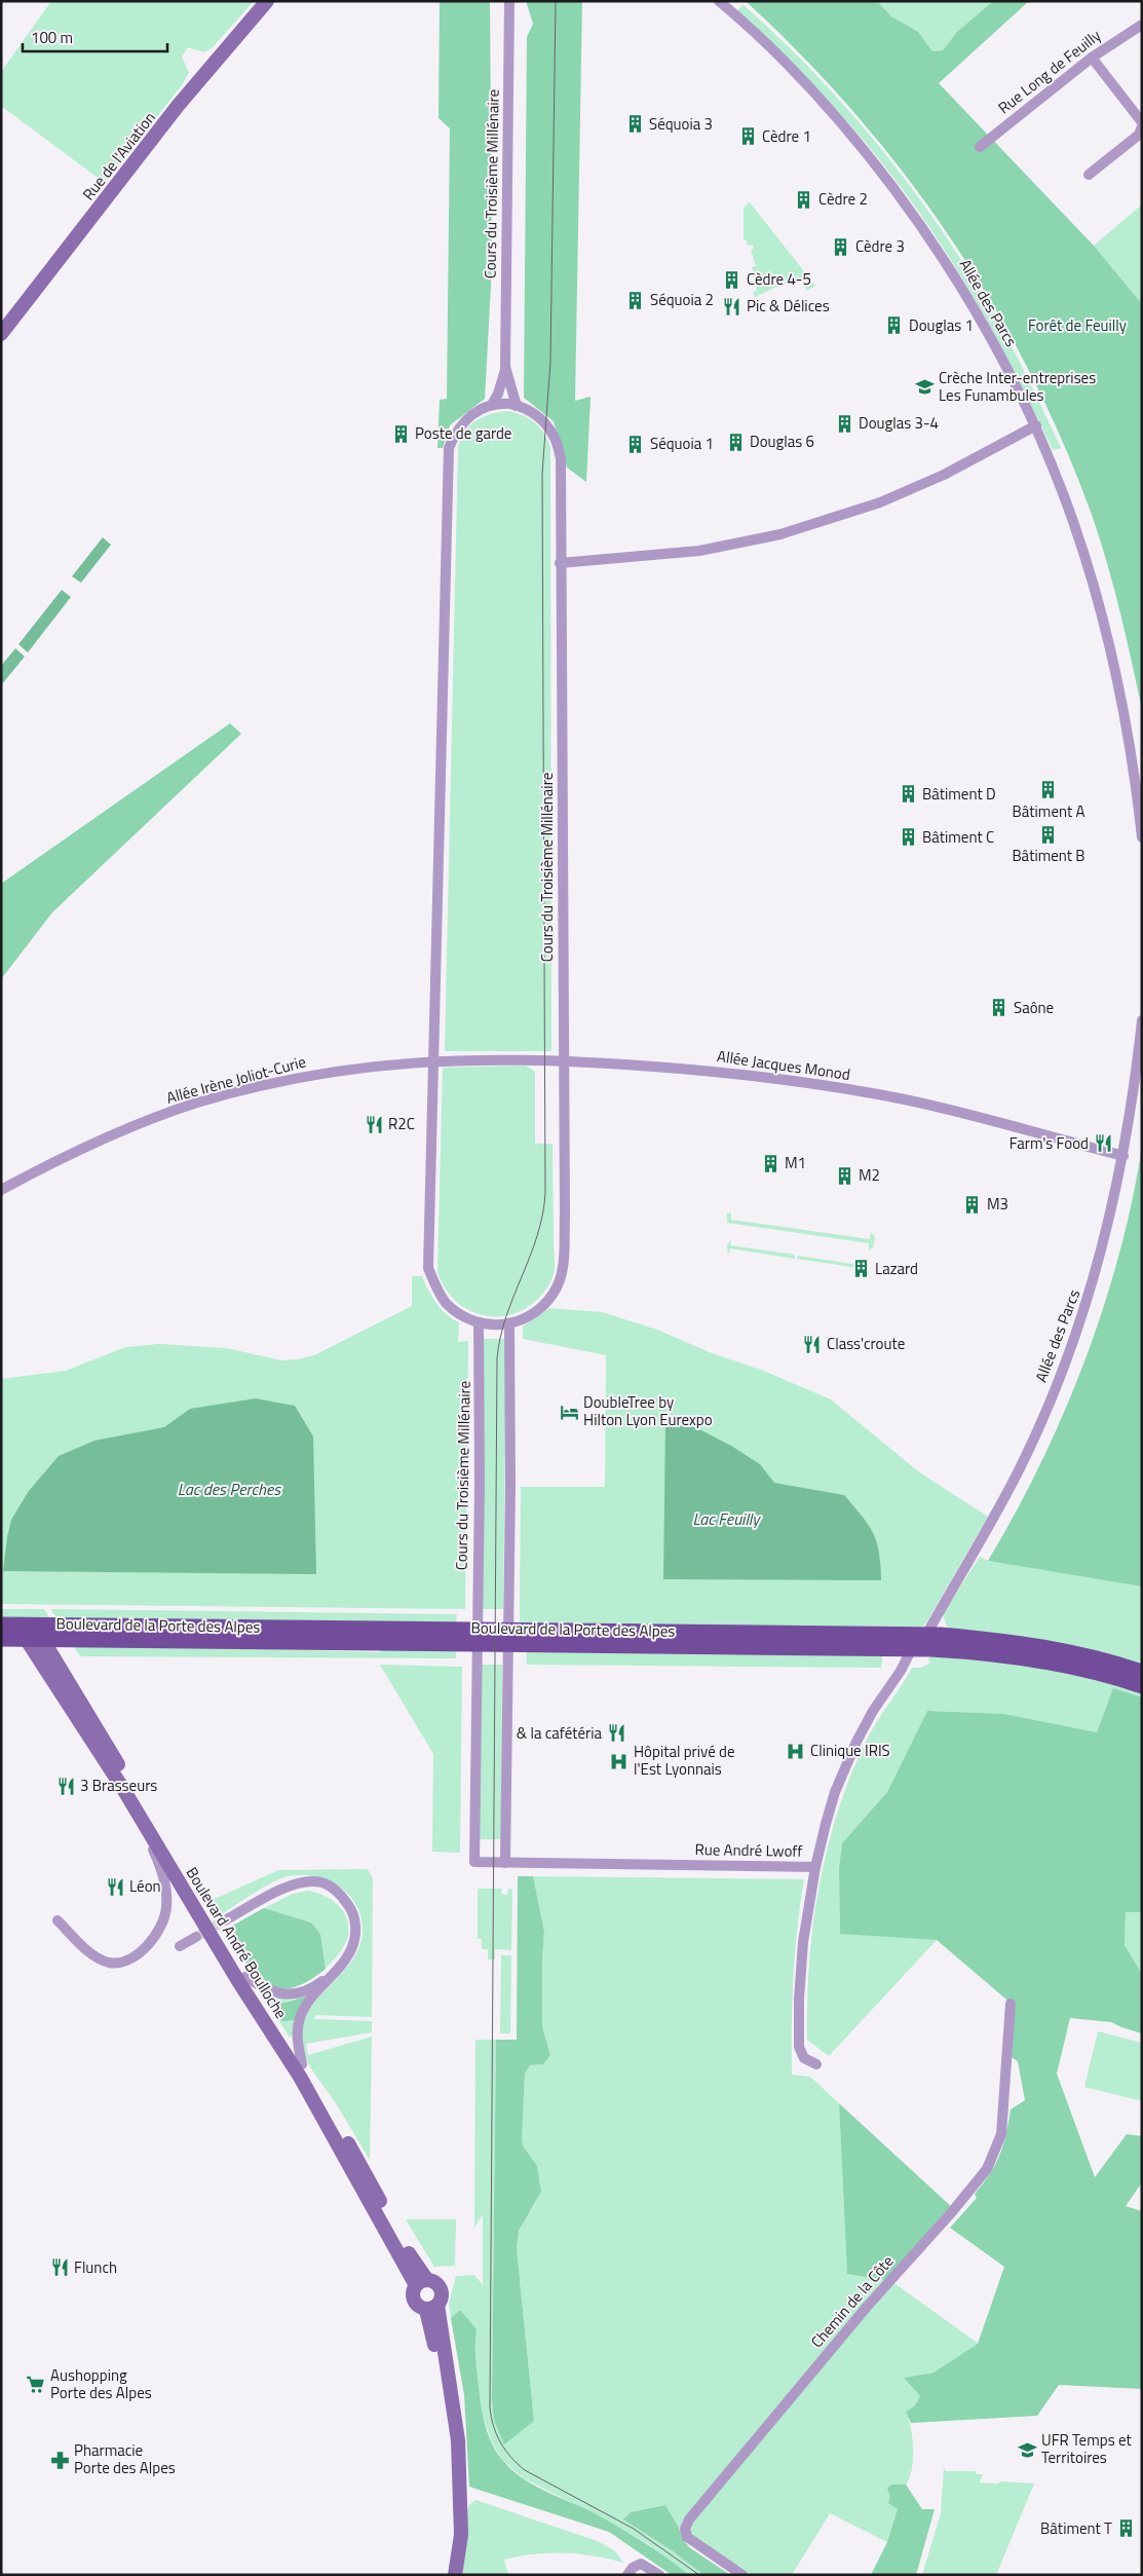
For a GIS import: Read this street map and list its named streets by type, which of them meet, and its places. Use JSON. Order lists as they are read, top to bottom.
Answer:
{
  "streets": {
    "main road": ["Rue de l'Aviation", "Boulevard de la Porte des Alpes", "Boulevard André Boulloche"],
    "street": [
      "Rue Long de Feuilly",
      "Cours du Troisième Millénaire",
      "Allée des Parcs",
      "Allée Jacques Monod",
      "Allée Irène Joliot-Curie",
      "Rue André Lwoff",
      "Chemin de la Côte"
    ]
  },
  "crossings": [
    ["Cours du Troisième Millénaire", "Allée Jacques Monod"],
    ["Cours du Troisième Millénaire", "Allée Irène Joliot-Curie"],
    ["Cours du Troisième Millénaire", "Boulevard de la Porte des Alpes"],
    ["Cours du Troisième Millénaire", "Rue André Lwoff"],
    ["Allée des Parcs", "Allée Jacques Monod"],
    ["Allée des Parcs", "Boulevard de la Porte des Alpes"],
    ["Allée Jacques Monod", "Allée Irène Joliot-Curie"],
    ["Boulevard de la Porte des Alpes", "Boulevard André Boulloche"]
  ],
  "water": ["Lac des Perches", "Lac Feuilly"],
  "parks": ["Forêt de Feuilly"],
  "places": {
    "building": [
      "Séquoia 3",
      "Cèdre 1",
      "Cèdre 2",
      "Cèdre 3",
      "Cèdre 4-5",
      "Séquoia 2",
      "Douglas 1",
      "Douglas 3-4",
      "Poste de garde",
      "Douglas 6",
      "Séquoia 1",
      "Bâtiment A",
      "Bâtiment D",
      "Bâtiment B",
      "Bâtiment C",
      "Saône",
      "M1",
      "M2",
      "M3",
      "Lazard",
      "Bâtiment T"
    ],
    "restaurant": [
      "Pic & Délices",
      "R2C",
      "Farm's Food",
      "Class'croute",
      "& la cafétéria",
      "3 Brasseurs",
      "Léon",
      "Flunch"
    ],
    "school or university": ["Crèche Inter-entreprises Les Funambules", "UFR Temps et Territoires"],
    "hotel": ["DoubleTree by Hilton Lyon Eurexpo"],
    "hospital": ["Clinique IRIS", "Hôpital privé de l'Est Lyonnais"],
    "supermarket": ["Aushopping Porte des Alpes"],
    "pharmacy": ["Pharmacie Porte des Alpes"]
  },
  "scale_bar": "100 m"
}
